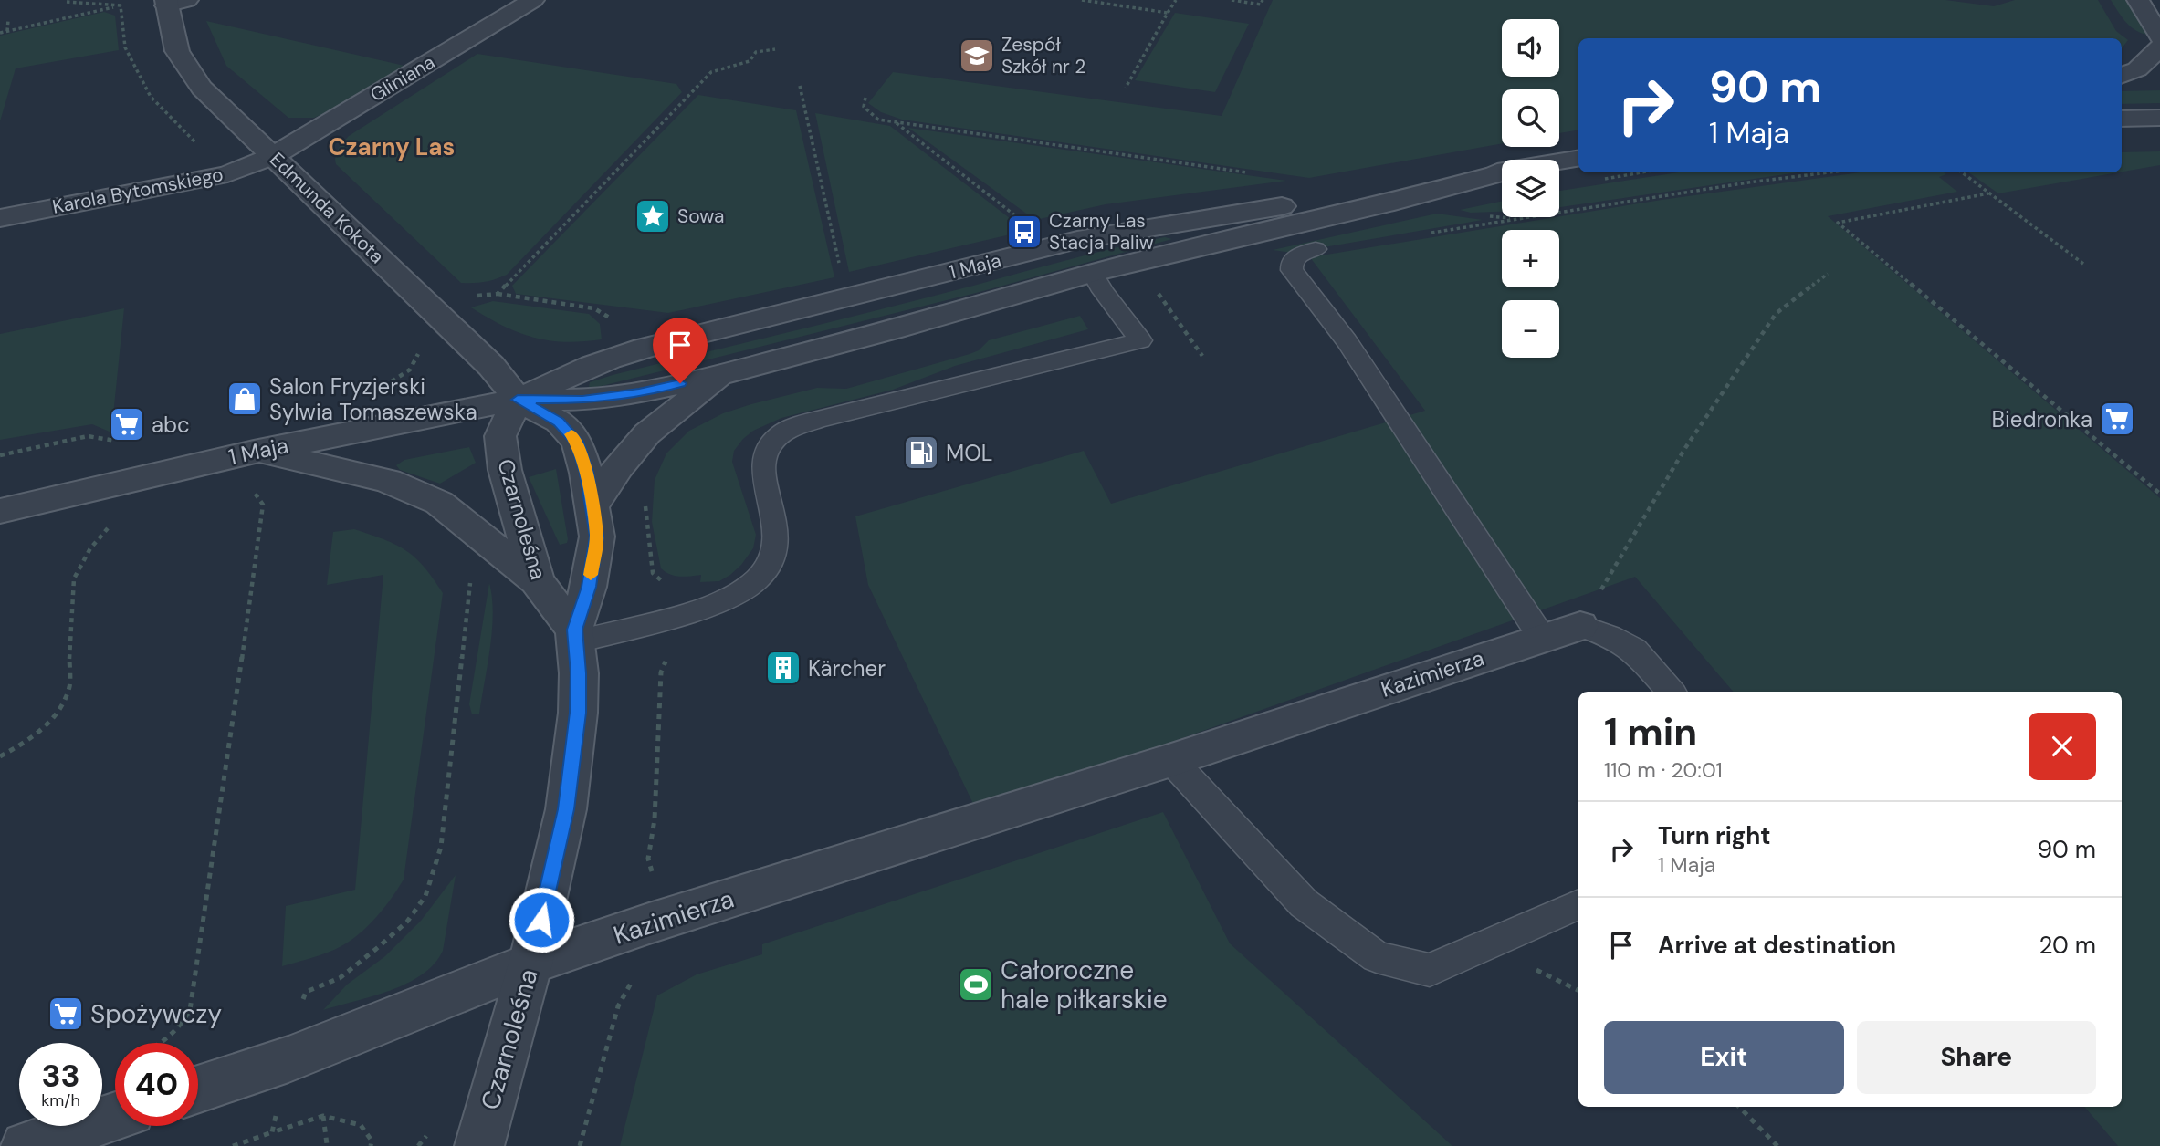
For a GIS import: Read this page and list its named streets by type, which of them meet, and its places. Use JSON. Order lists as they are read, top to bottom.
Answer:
{
  "streets": {
    "street": [
      "Gliniana",
      "Karola Bytomskiego",
      "Edmunda Kokota",
      "1 Maja",
      "Czarnoleśna",
      "Kazimierza"
    ]
  },
  "crossings": [
    ["Gliniana", "Karola Bytomskiego"],
    ["Gliniana", "Edmunda Kokota"],
    ["Karola Bytomskiego", "Edmunda Kokota"],
    ["Edmunda Kokota", "1 Maja"],
    ["Edmunda Kokota", "Czarnoleśna"],
    ["1 Maja", "Czarnoleśna"],
    ["Czarnoleśna", "Kazimierza"]
  ],
  "districts": ["Czarny Las"],
  "places": {
    "school or university": ["Zespół Szkół nr 2"],
    "place": ["Sowa"],
    "bus stop": ["Czarny Las Stacja Paliw"],
    "shop": ["Salon Fryzjerski Sylwia Tomaszewska"],
    "supermarket": ["Biedronka", "abc", "Spożywczy"],
    "fuel station": ["MOL"],
    "building": ["Kärcher"],
    "sports": ["Całoroczne hale piłkarskie"]
  },
  "page": {
    "map_buttons": ["+", "−"],
    "turn": ["90 m", "1 Maja"],
    "heading": ["1 min", "110 m · 20:01"],
    "list": [
      {
        "name": "Turn right",
        "note": "1 Maja",
        "value": "90 m"
      },
      {
        "name": "Arrive at destination",
        "value": "20 m"
      }
    ],
    "buttons": ["Exit", "Share"],
    "speed": "33 km/h",
    "limit": "40"
  }
}
